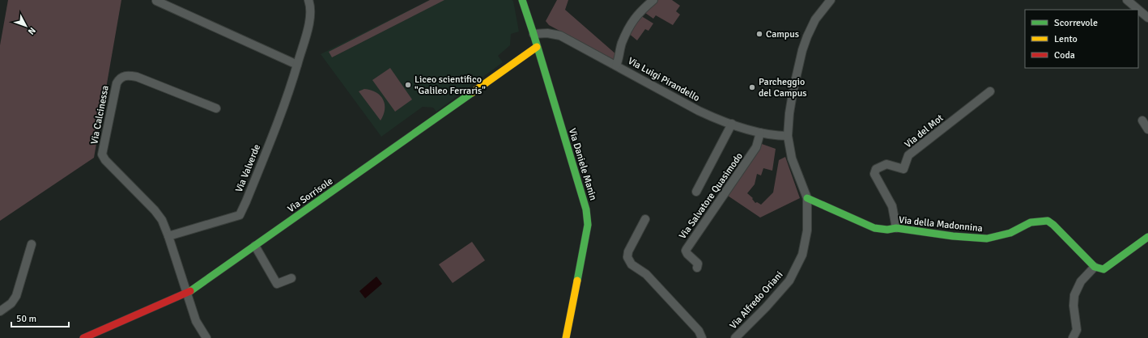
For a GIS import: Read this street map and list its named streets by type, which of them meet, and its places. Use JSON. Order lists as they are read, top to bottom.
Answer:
{
  "streets": {
    "street": [
      "Via Luigi Pirandello",
      "Via Calcinessa",
      "Via del Mot",
      "Via Daniele Manin",
      "Via Valverde",
      "Via Sorrisole",
      "Via Salvatore Quasimodo",
      "Via della Madonnina",
      "Via Alfredo Oriani"
    ]
  },
  "crossings": [
    ["Via Luigi Pirandello", "Via Daniele Manin"],
    ["Via Luigi Pirandello", "Via Salvatore Quasimodo"],
    ["Via Luigi Pirandello", "Via Alfredo Oriani"],
    ["Via Calcinessa", "Via Valverde"],
    ["Via del Mot", "Via della Madonnina"],
    ["Via Daniele Manin", "Via Sorrisole"],
    ["Via della Madonnina", "Via Alfredo Oriani"]
  ],
  "places": ["Campus", "Liceo scientifico \"Galileo Ferraris\"", "Parcheggio del Campus"],
  "legend": ["Scorrevole", "Lento", "Coda"],
  "scale_bar": "50 m",
  "north": "bottom right"
}
